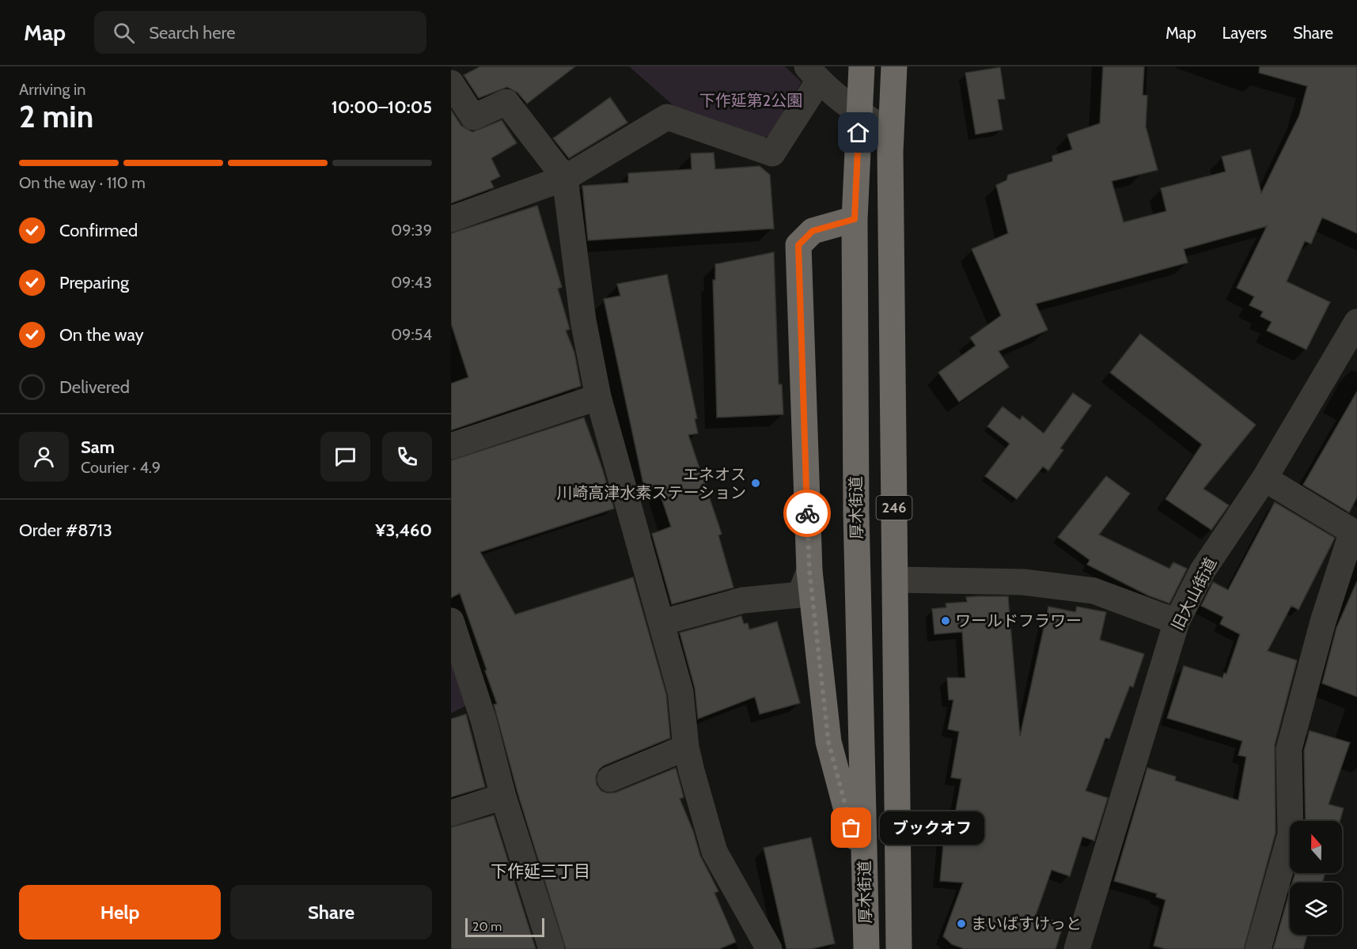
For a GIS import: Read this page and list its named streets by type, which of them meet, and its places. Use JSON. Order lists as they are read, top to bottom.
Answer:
{
  "streets": {
    "highway": ["厚木街道", "246"],
    "street": ["旧大山街道"]
  },
  "crossings": [
    ["厚木街道", "246"]
  ],
  "districts": ["下作延三丁目"],
  "parks": ["下作延第2公園"],
  "places": [
    "エネオス 川崎高津水素ステーション",
    "ワールドフラワー",
    "ブックオフ",
    "まいばすけっと"
  ],
  "scale_bar": "20 m",
  "north": "top",
  "page": {
    "header": "Map",
    "search": "Search here",
    "nav": ["Map", "Layers", "Share"],
    "heading": ["2 min", "Arriving in", "10:00–10:05"],
    "panel": [
      "Sam",
      "Courier · 4.9",
      "Order #8713",
      "¥3,460"
    ],
    "bar": "On the way · 110 m",
    "list": [
      ["Confirmed", "09:39"],
      ["Preparing", "09:43"],
      ["On the way", "09:54"],
      "Delivered"
    ],
    "bubble": "ブックオフ",
    "buttons": ["Help", "Share"],
    "scale": "20 m"
  }
}
